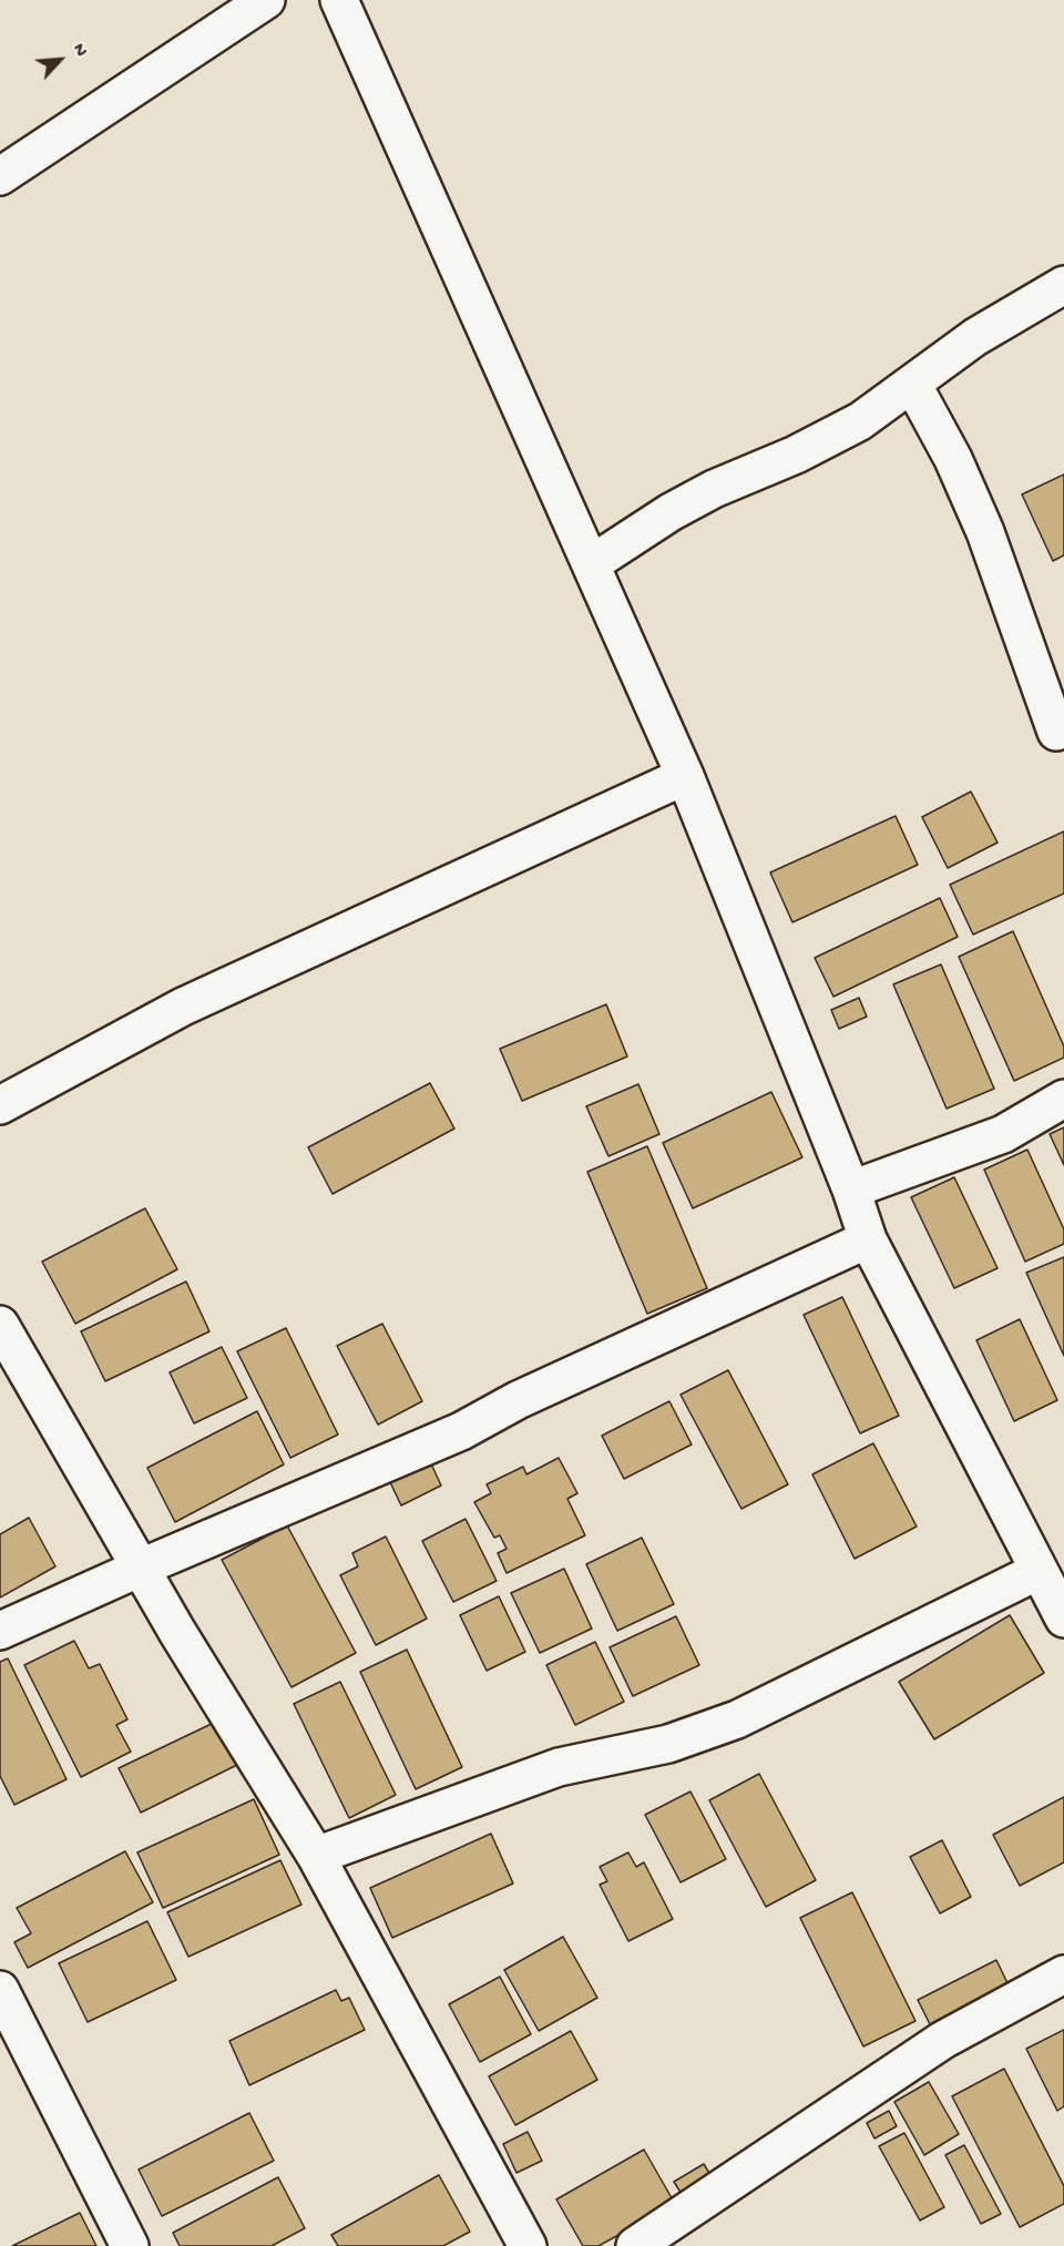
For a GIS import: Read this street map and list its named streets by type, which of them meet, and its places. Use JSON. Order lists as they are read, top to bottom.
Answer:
{
  "north": "top right"
}
